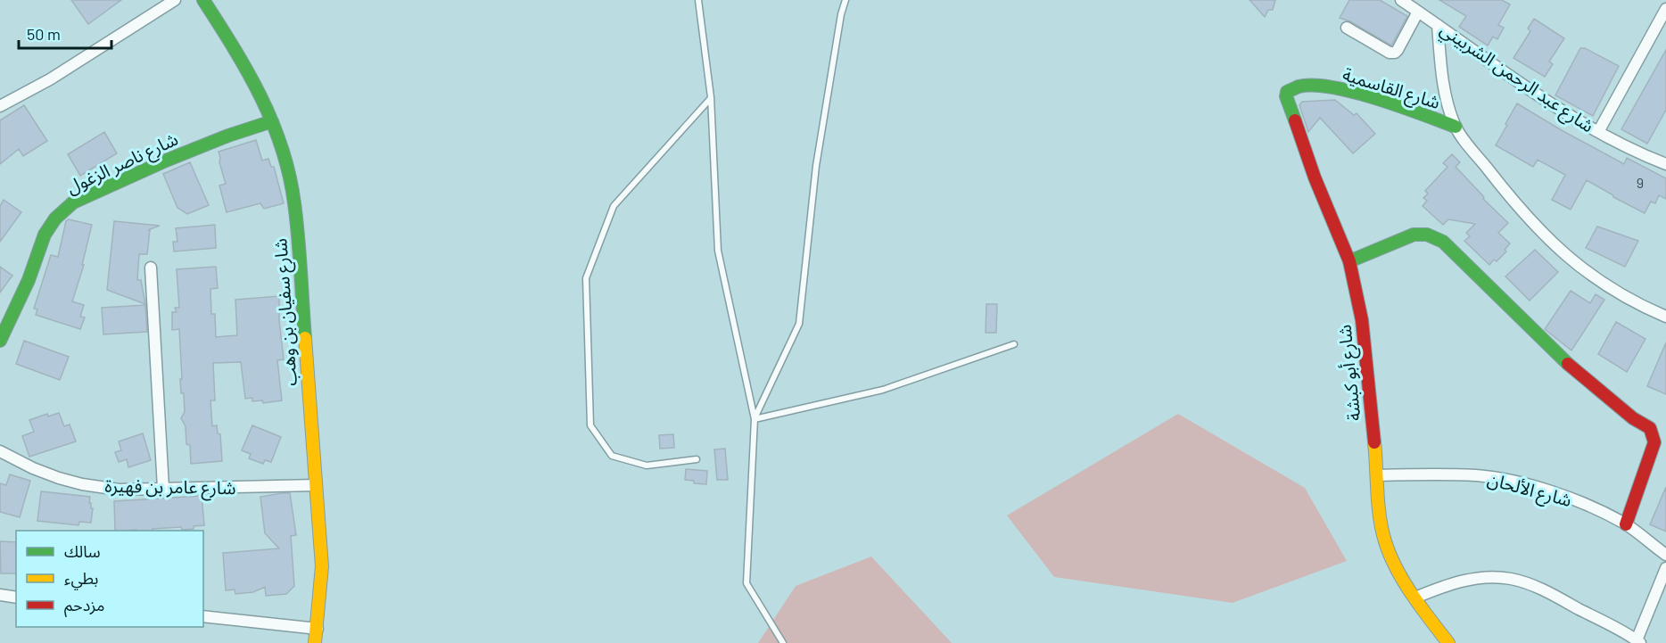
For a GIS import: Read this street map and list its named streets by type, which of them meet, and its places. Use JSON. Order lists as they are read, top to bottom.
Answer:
{
  "streets": {
    "street": [
      "شارع عبد الرحمن الشربيني",
      "شارع القاسمية",
      "شارع ناصر الزغول",
      "شارع سفيان بن وهب",
      "شارع أبو كبشة",
      "شارع عامر بن فهيرة",
      "شارع الألحان"
    ]
  },
  "crossings": [
    ["شارع القاسمية", "شارع أبو كبشة"],
    ["شارع ناصر الزغول", "شارع سفيان بن وهب"],
    ["شارع سفيان بن وهب", "شارع عامر بن فهيرة"],
    ["شارع أبو كبشة", "شارع الألحان"]
  ],
  "house_numbers": ["9"],
  "legend": ["سالك", "بطيء", "مزدحم"],
  "scale_bar": "50 m"
}
